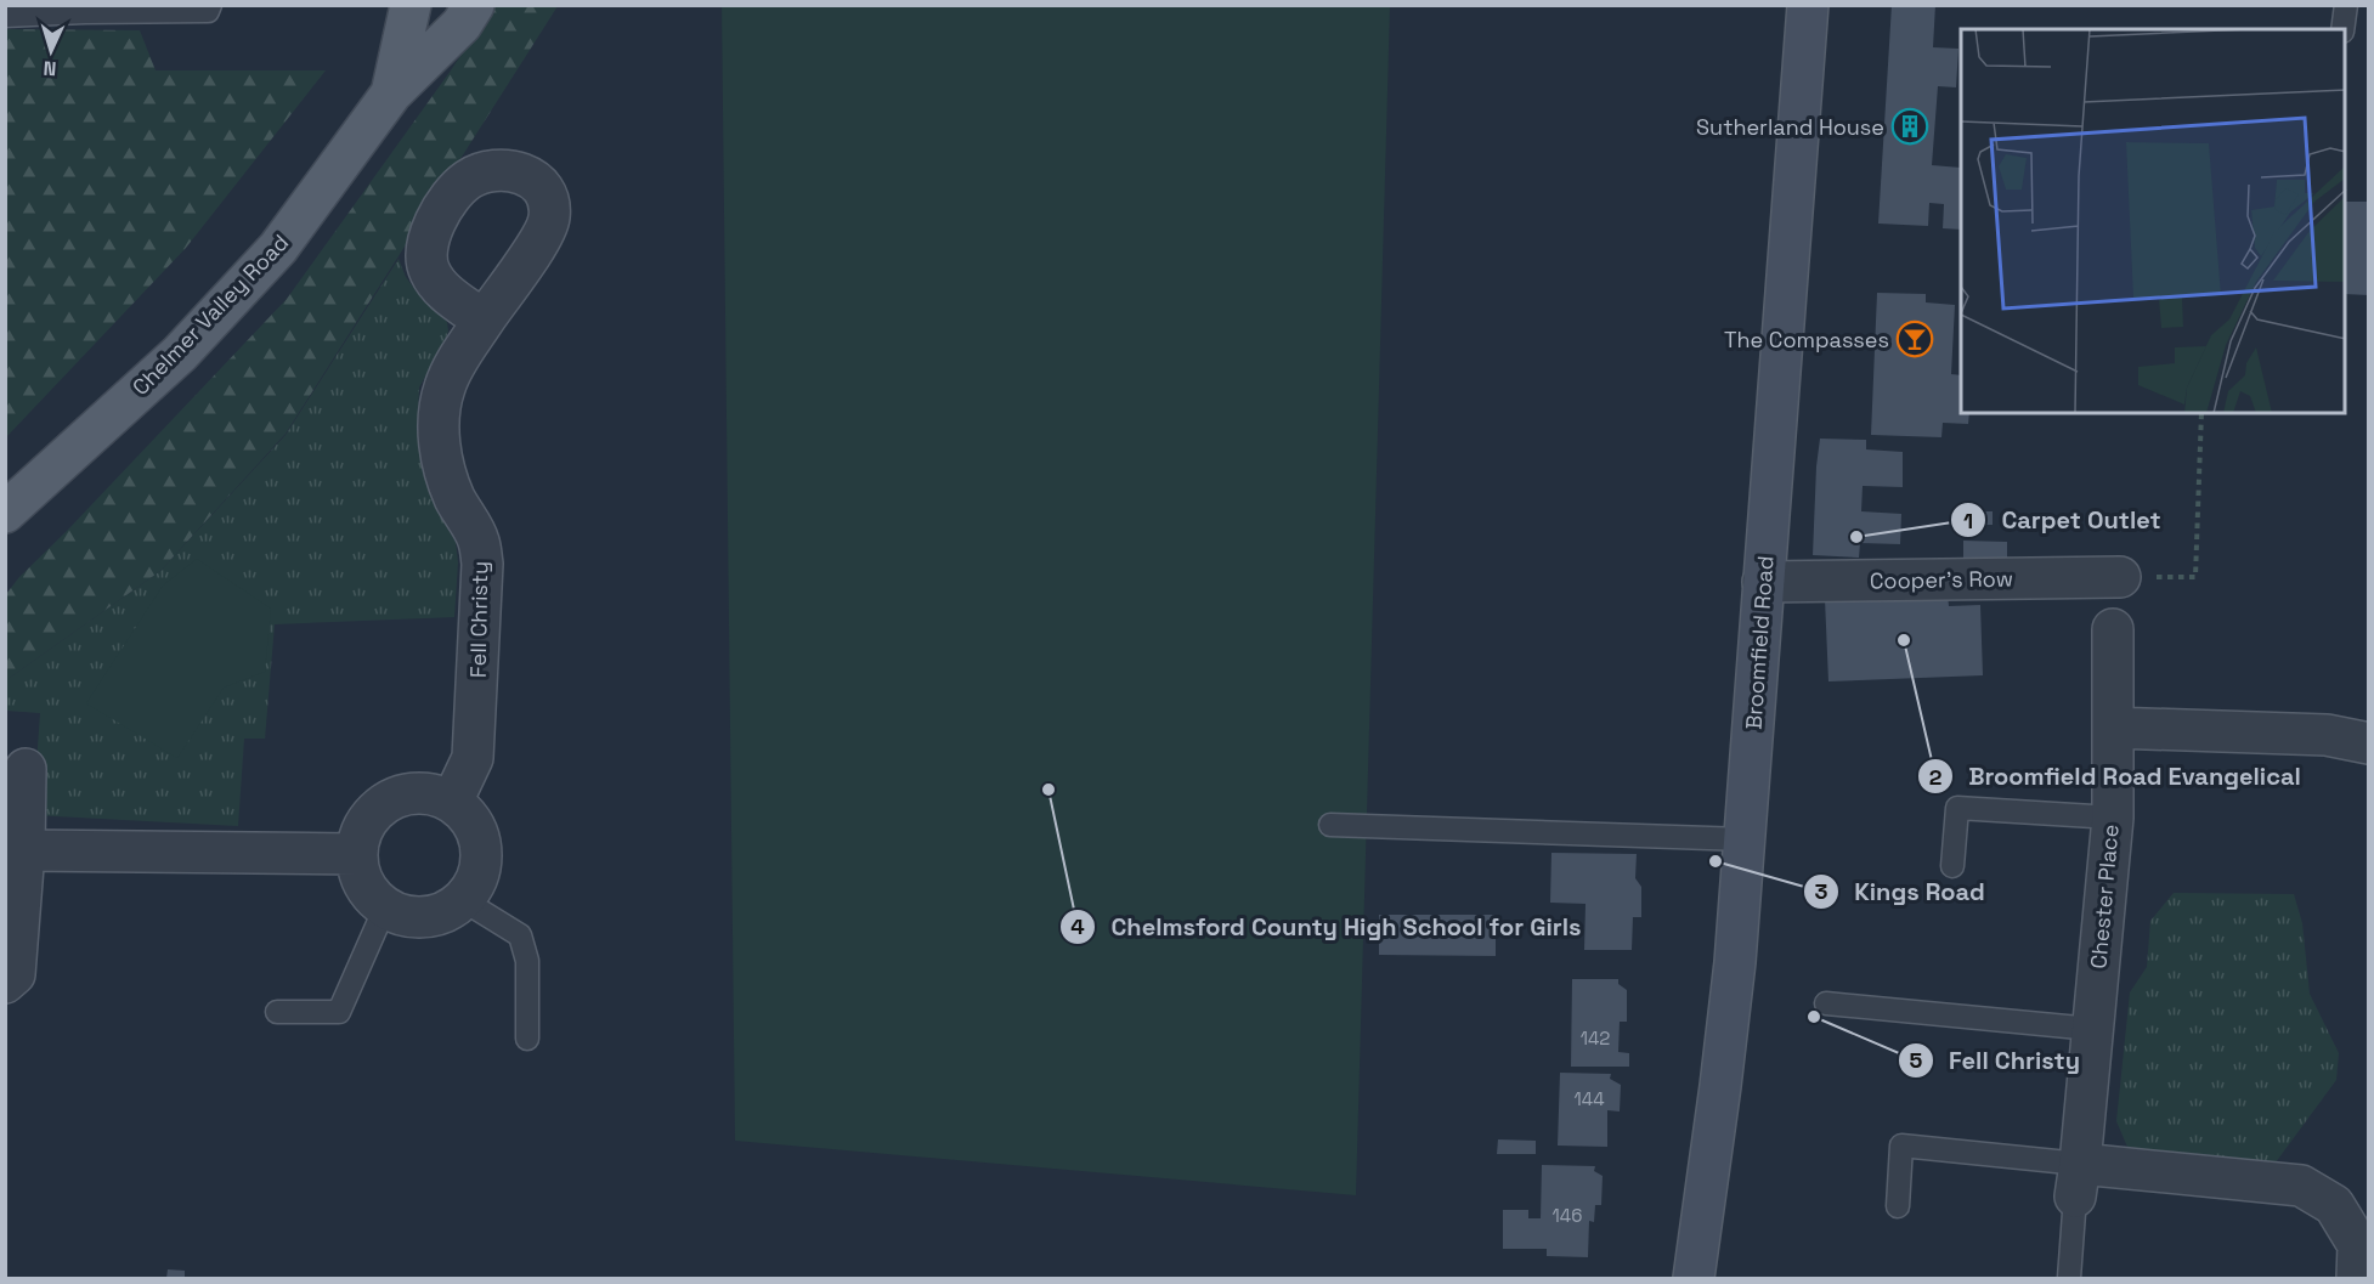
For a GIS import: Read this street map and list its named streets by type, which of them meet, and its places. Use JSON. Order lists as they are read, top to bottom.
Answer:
{
  "streets": {
    "main road": ["Chelmer Valley Road", "Broomfield Road"],
    "street": ["Cooper's Row", "Fell Christy", "Chester Place"]
  },
  "crossings": [
    ["Cooper's Row", "Broomfield Road"]
  ],
  "places": {
    "building": ["Sutherland House"],
    "bar": ["The Compasses"],
    "other": [
      "Carpet Outlet",
      "Broomfield Road Evangelical",
      "Chelmsford County High School for Girls",
      "Kings Road",
      "Fell Christy"
    ]
  },
  "house_numbers": ["142", "144", "146"],
  "north": "bottom"
}
